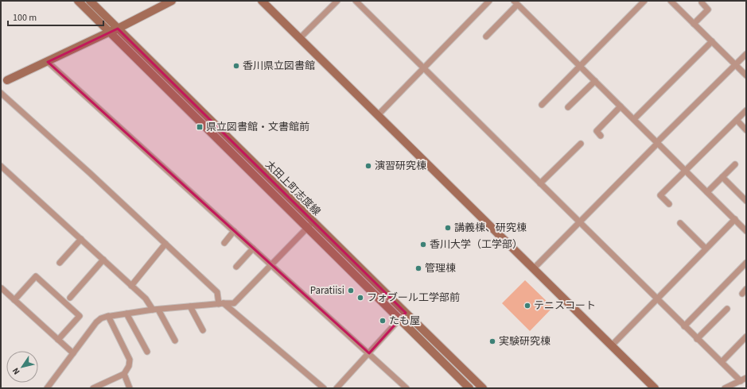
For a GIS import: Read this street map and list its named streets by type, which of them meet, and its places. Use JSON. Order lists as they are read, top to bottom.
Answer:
{
  "streets": {
    "main road": ["太田上町志度線"]
  },
  "places": {
    "other": [
      "香川県立図書館",
      "演習研究棟",
      "講義棟、研究棟",
      "香川大学（工学部）",
      "管理棟",
      "Paratiisi",
      "フォブール工学部前",
      "テニスコート",
      "たも屋",
      "実験研究棟"
    ],
    "transit": ["県立図書館・文書館前"]
  },
  "scale_bar": "100 m",
  "north": "bottom left"
}
